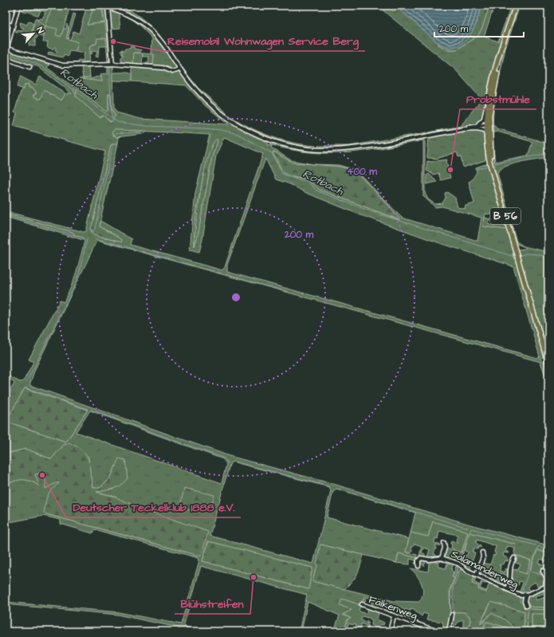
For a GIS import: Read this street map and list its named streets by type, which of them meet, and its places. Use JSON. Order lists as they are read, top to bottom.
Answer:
{
  "streets": {
    "main road": ["B 56"],
    "street": ["Salamanderweg", "Falkenweg"]
  },
  "water": ["Rotbach"],
  "places": [
    "Reisemobil Wohnwagen Service Berg",
    "Probstmühle",
    "Deutscher Teckelklub 1888 e.V.",
    "Blühstreifen"
  ],
  "scale_bar": "200 m",
  "north": "top right",
  "rings": ["400 m", "200 m"]
}
